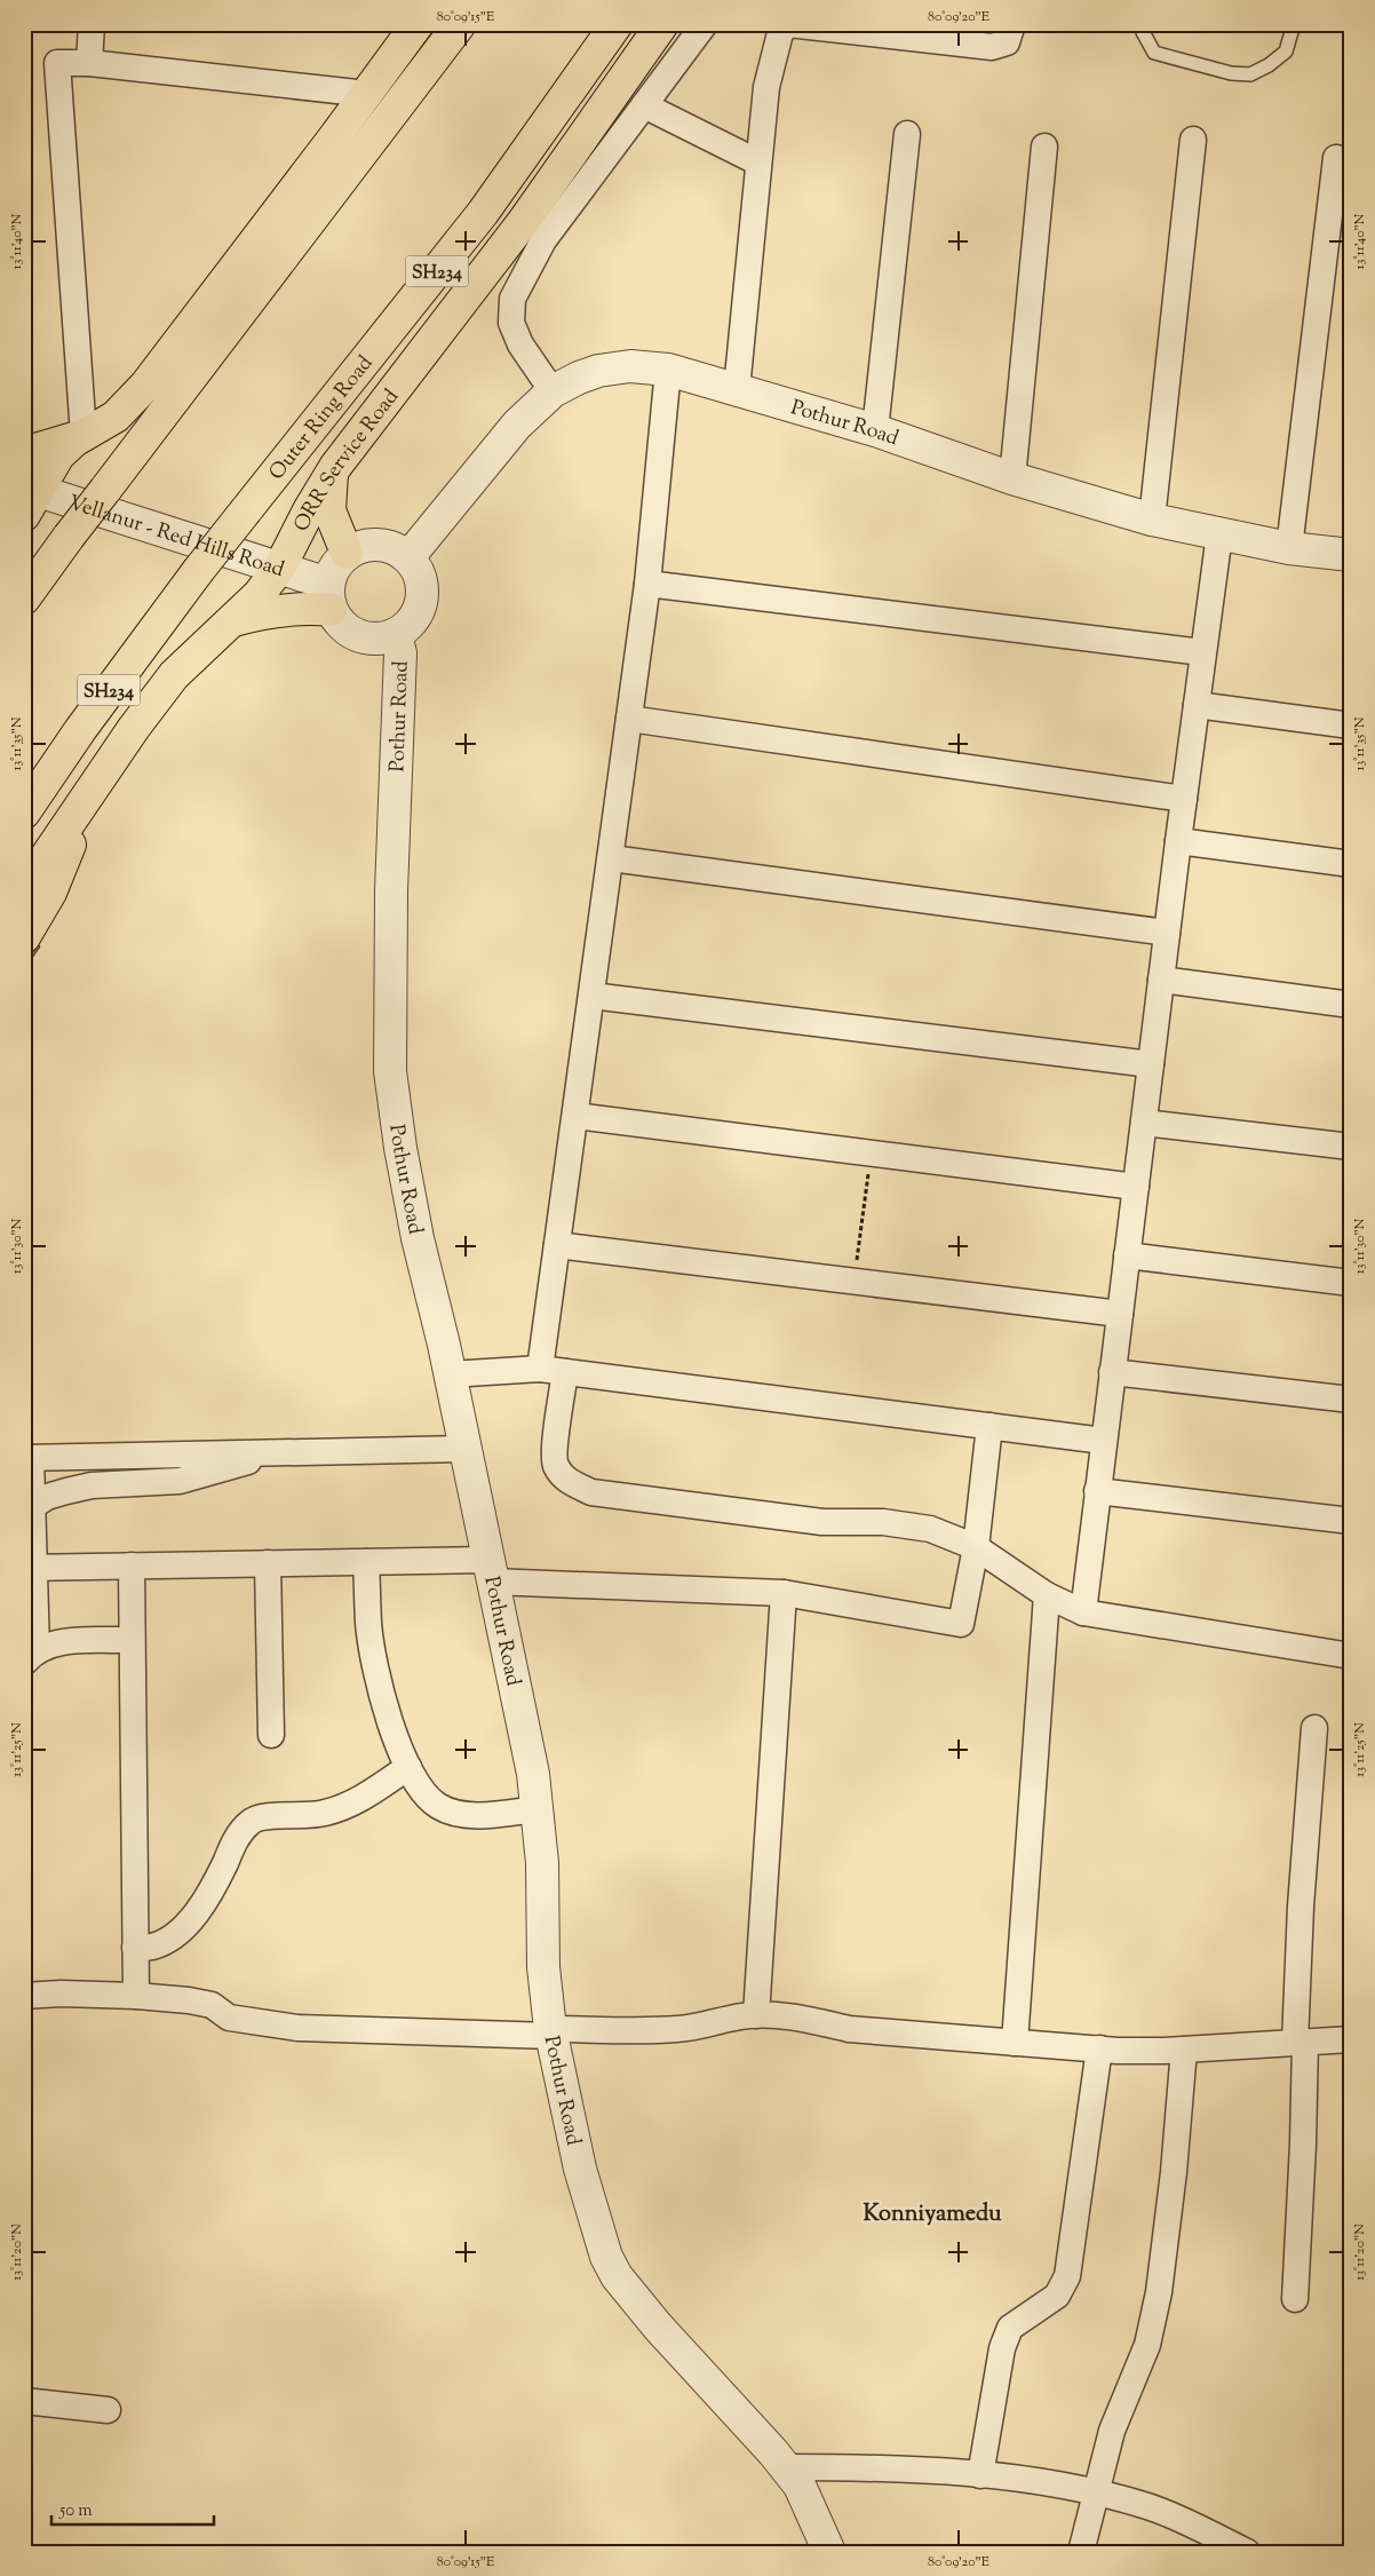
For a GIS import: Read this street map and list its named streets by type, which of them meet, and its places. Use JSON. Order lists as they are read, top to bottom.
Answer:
{
  "streets": {
    "main road": ["SH234", "Outer Ring Road", "ORR Service Road"],
    "street": ["Pothur Road", "Vellanur - Red Hills Road"]
  },
  "crossings": [
    ["Pothur Road", "Vellanur - Red Hills Road"],
    ["ORR Service Road", "Vellanur - Red Hills Road"]
  ],
  "districts": ["Konniyamedu"],
  "scale_bar": "50 m",
  "coordinates": [
    "80°09'15\"E",
    "80°09'20\"E",
    "13°11'40\"N",
    "13°11'35\"N",
    "13°11'30\"N",
    "13°11'25\"N",
    "13°11'20\"N"
  ]
}
